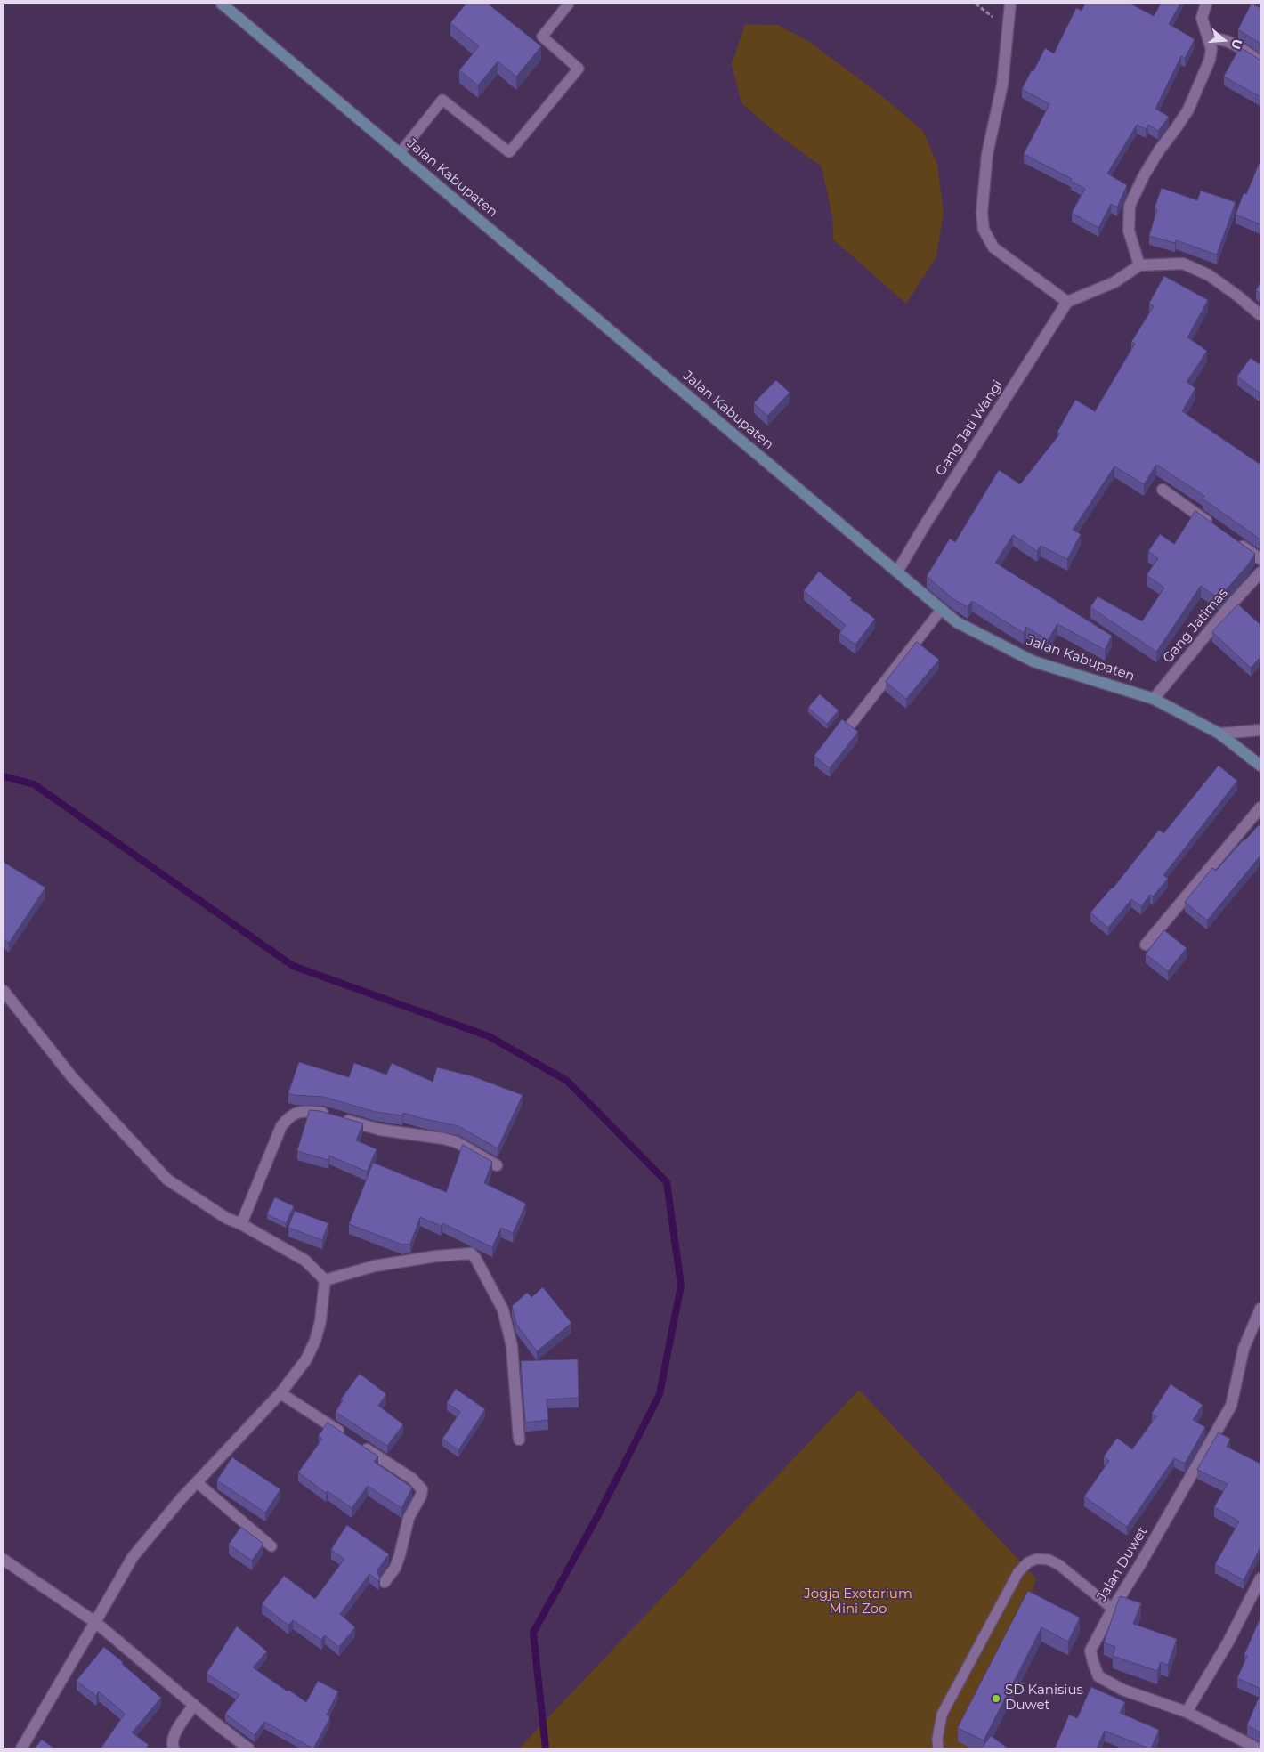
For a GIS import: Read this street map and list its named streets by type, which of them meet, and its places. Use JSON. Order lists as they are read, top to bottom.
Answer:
{
  "streets": {
    "main road": ["Jalan Kabupaten"],
    "street": ["Gang Jati Wangi", "Gang Jatimas", "Jalan Duwet"]
  },
  "crossings": [
    ["Jalan Kabupaten", "Gang Jati Wangi"],
    ["Jalan Kabupaten", "Gang Jatimas"]
  ],
  "parks": ["Jogja Exotarium Mini Zoo"],
  "places": ["SD Kanisius Duwet"],
  "north": "right"
}
